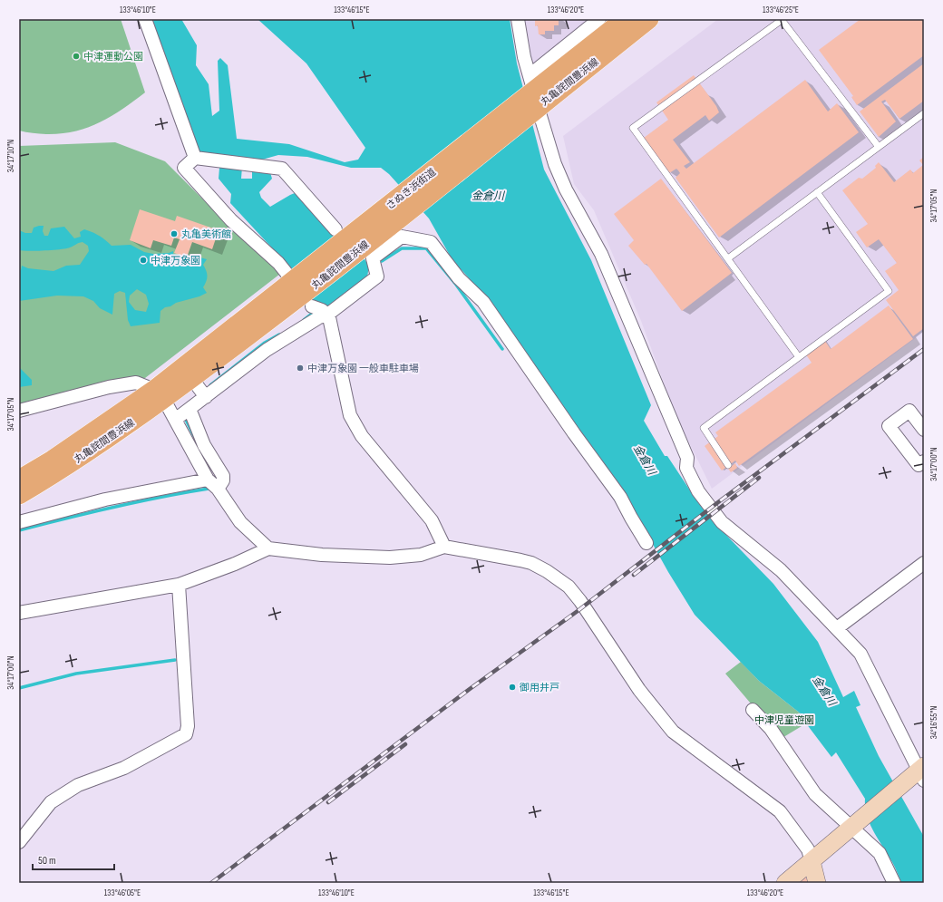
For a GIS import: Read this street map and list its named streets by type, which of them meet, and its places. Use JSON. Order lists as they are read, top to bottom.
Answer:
{
  "streets": {
    "main road": ["丸亀詫間豊浜線", "さぬき浜街道"]
  },
  "crossings": [
    ["丸亀詫間豊浜線", "さぬき浜街道"]
  ],
  "water": ["金倉川"],
  "parks": ["中津児童遊園"],
  "places": [
    "中津運動公園",
    "丸亀美術館",
    "中津万象園",
    "中津万象園 一般車駐車場",
    "御用井戸"
  ],
  "scale_bar": "50 m",
  "coordinates": [
    "133°46'10\"E",
    "133°46'15\"E",
    "133°46'20\"E",
    "133°46'25\"E",
    "34°17'10\"N",
    "34°17'05\"N",
    "34°17'00\"N",
    "34°16'55\"N",
    "133°46'05\"E"
  ]
}
